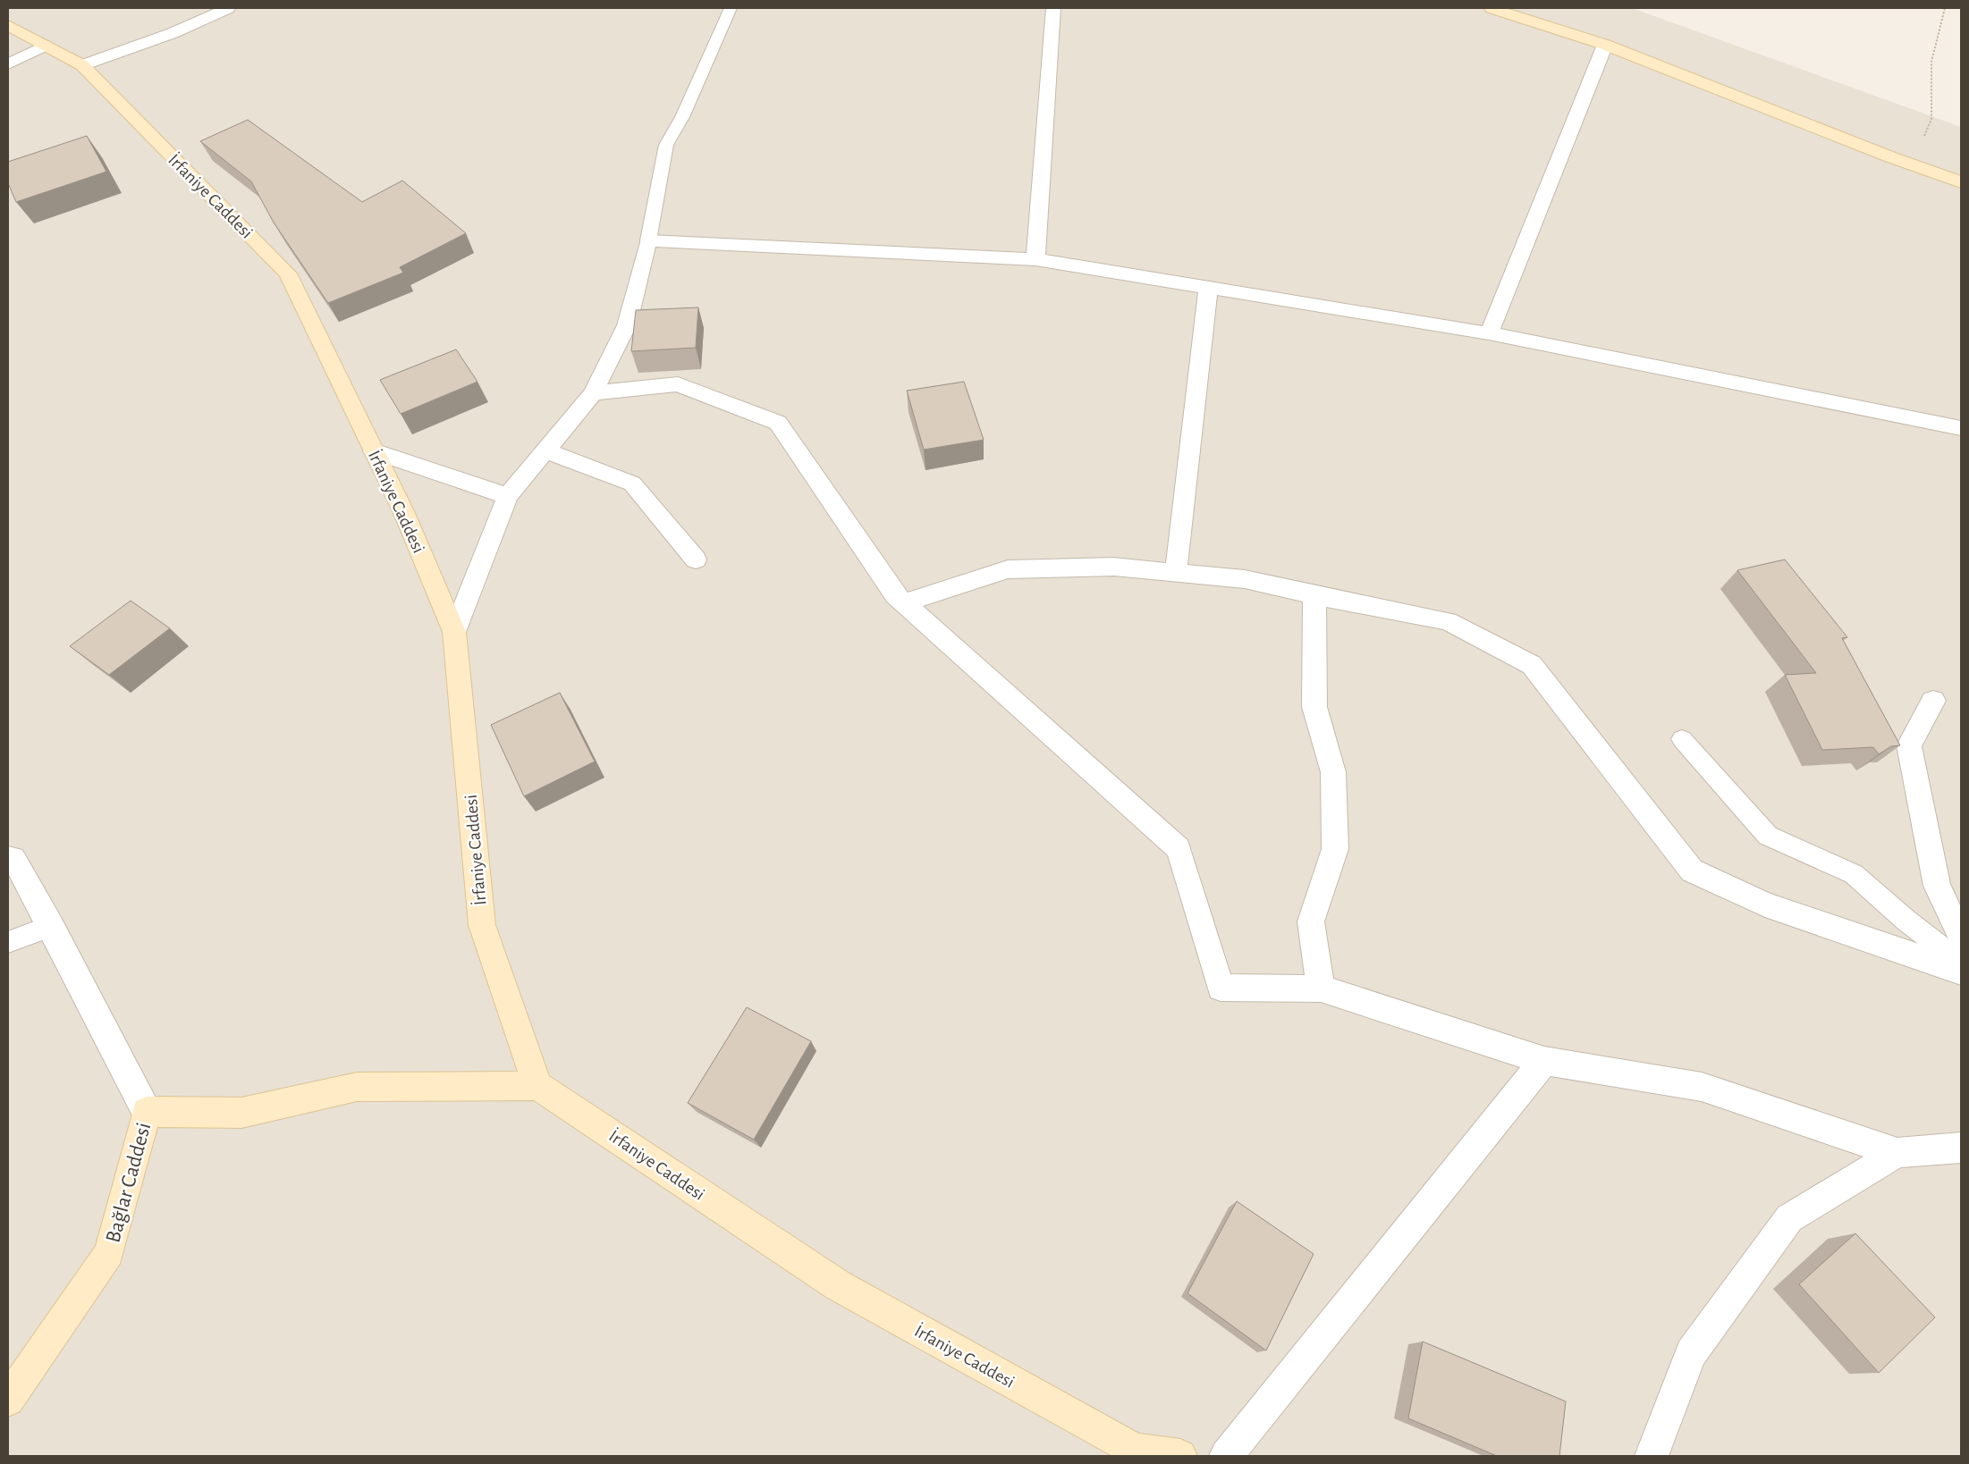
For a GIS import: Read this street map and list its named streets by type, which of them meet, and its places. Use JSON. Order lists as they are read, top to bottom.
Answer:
{
  "streets": {
    "main road": ["İrfaniye Caddesi", "Bağlar Caddesi"]
  },
  "crossings": [
    ["İrfaniye Caddesi", "Bağlar Caddesi"]
  ]
}
